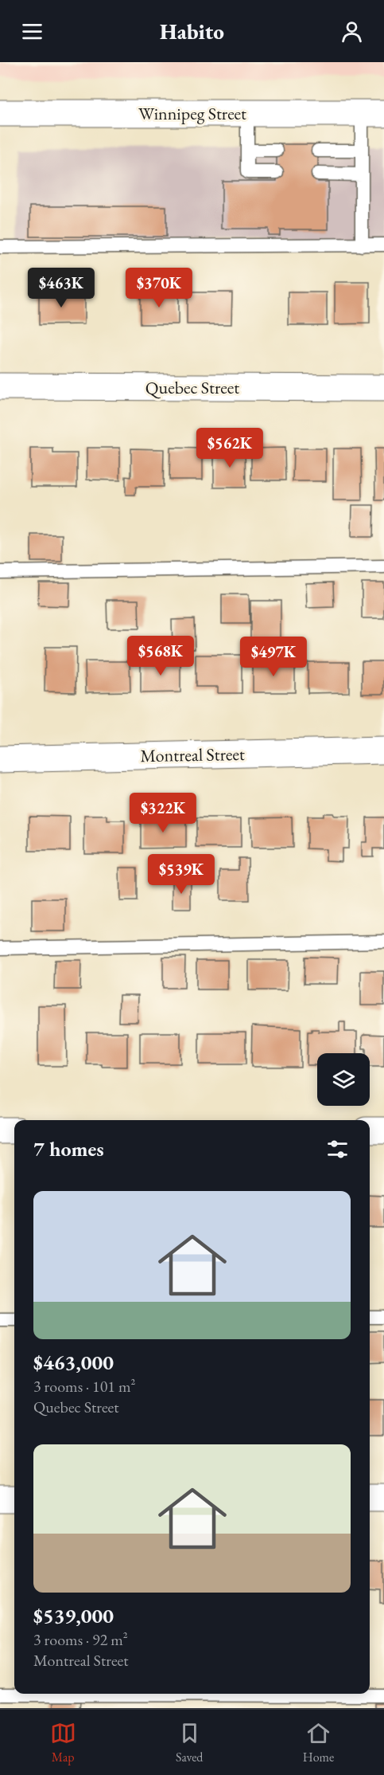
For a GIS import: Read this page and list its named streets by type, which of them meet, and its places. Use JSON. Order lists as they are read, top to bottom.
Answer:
{
  "streets": {
    "street": ["Winnipeg Street", "Quebec Street", "Montreal Street"]
  },
  "page": {
    "header": "Habito",
    "price": [
      "$463K",
      "$370K",
      "$562K",
      "$568K",
      "$497K",
      "$322K",
      "$539K"
    ],
    "heading": "7 homes",
    "list": [
      {
        "name": "$463,000",
        "note": "3 rooms · 101 m² · Quebec Street"
      },
      {
        "name": "$539,000",
        "note": "3 rooms · 92 m² · Montreal Street"
      }
    ],
    "tabs": ["Map", "Saved", "Home"]
  }
}
